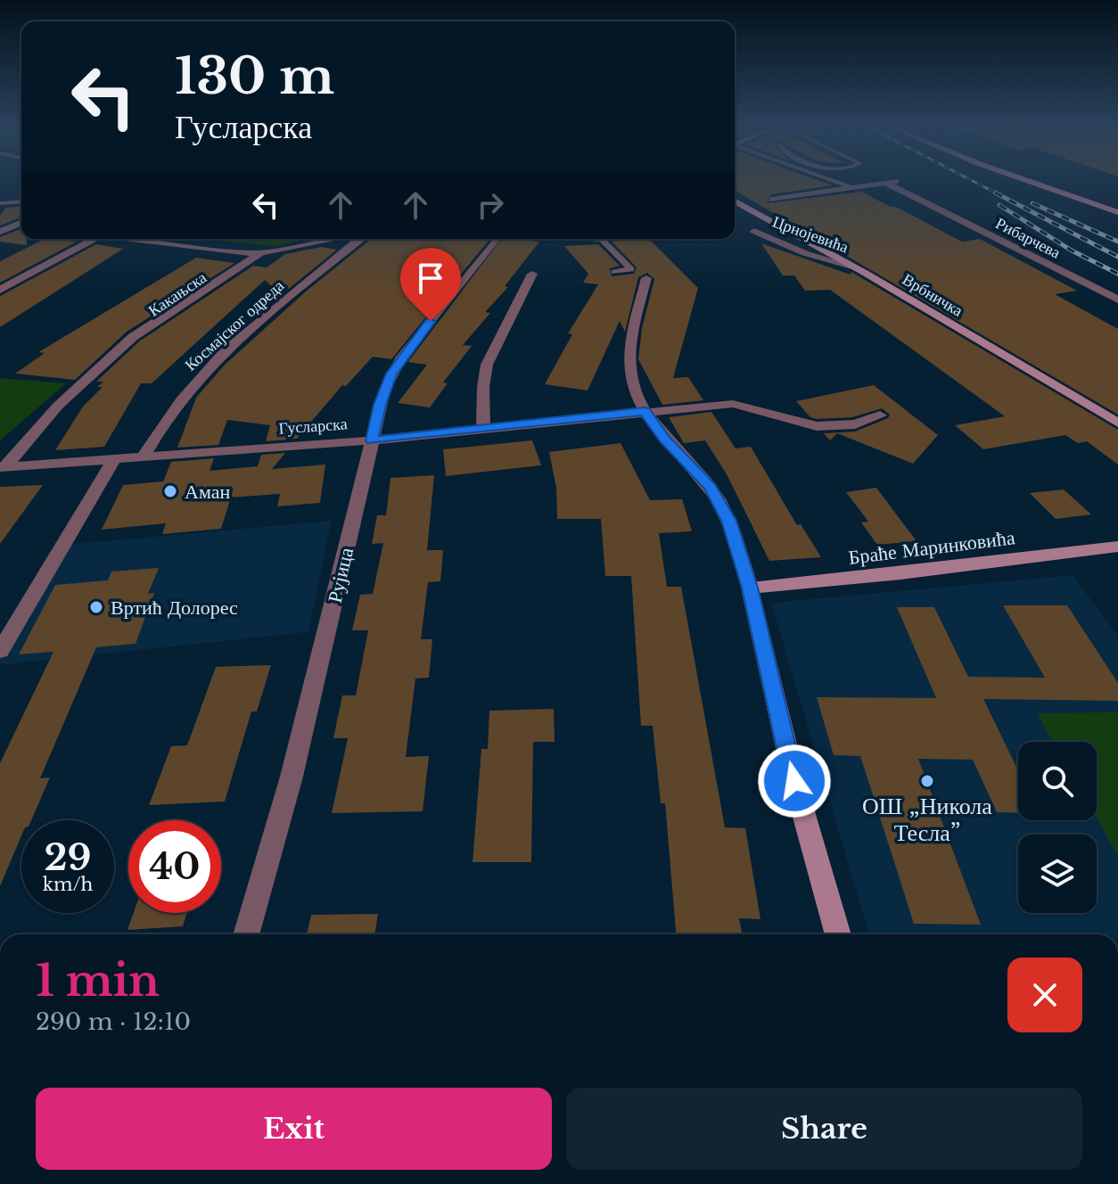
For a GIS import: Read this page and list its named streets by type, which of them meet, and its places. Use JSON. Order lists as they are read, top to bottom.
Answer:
{
  "streets": {
    "street": [
      "Црнојевића",
      "Рибарчева",
      "Какањска",
      "Врбничка",
      "Космајског одреда",
      "Гусларска",
      "Браће Маринковића",
      "Рујица"
    ]
  },
  "crossings": [
    ["Црнојевића", "Врбничка"],
    ["Какањска", "Гусларска"],
    ["Космајског одреда", "Гусларска"],
    ["Гусларска", "Рујица"]
  ],
  "places": ["Аман", "Вртић Долорес", "ОШ „Никола Тесла”"],
  "page": {
    "turn": ["130 m", "Гусларска"],
    "speed": "29 km/h",
    "limit": "40",
    "heading": ["1 min", "290 m · 12:10"],
    "buttons": ["Exit", "Share"]
  }
}
